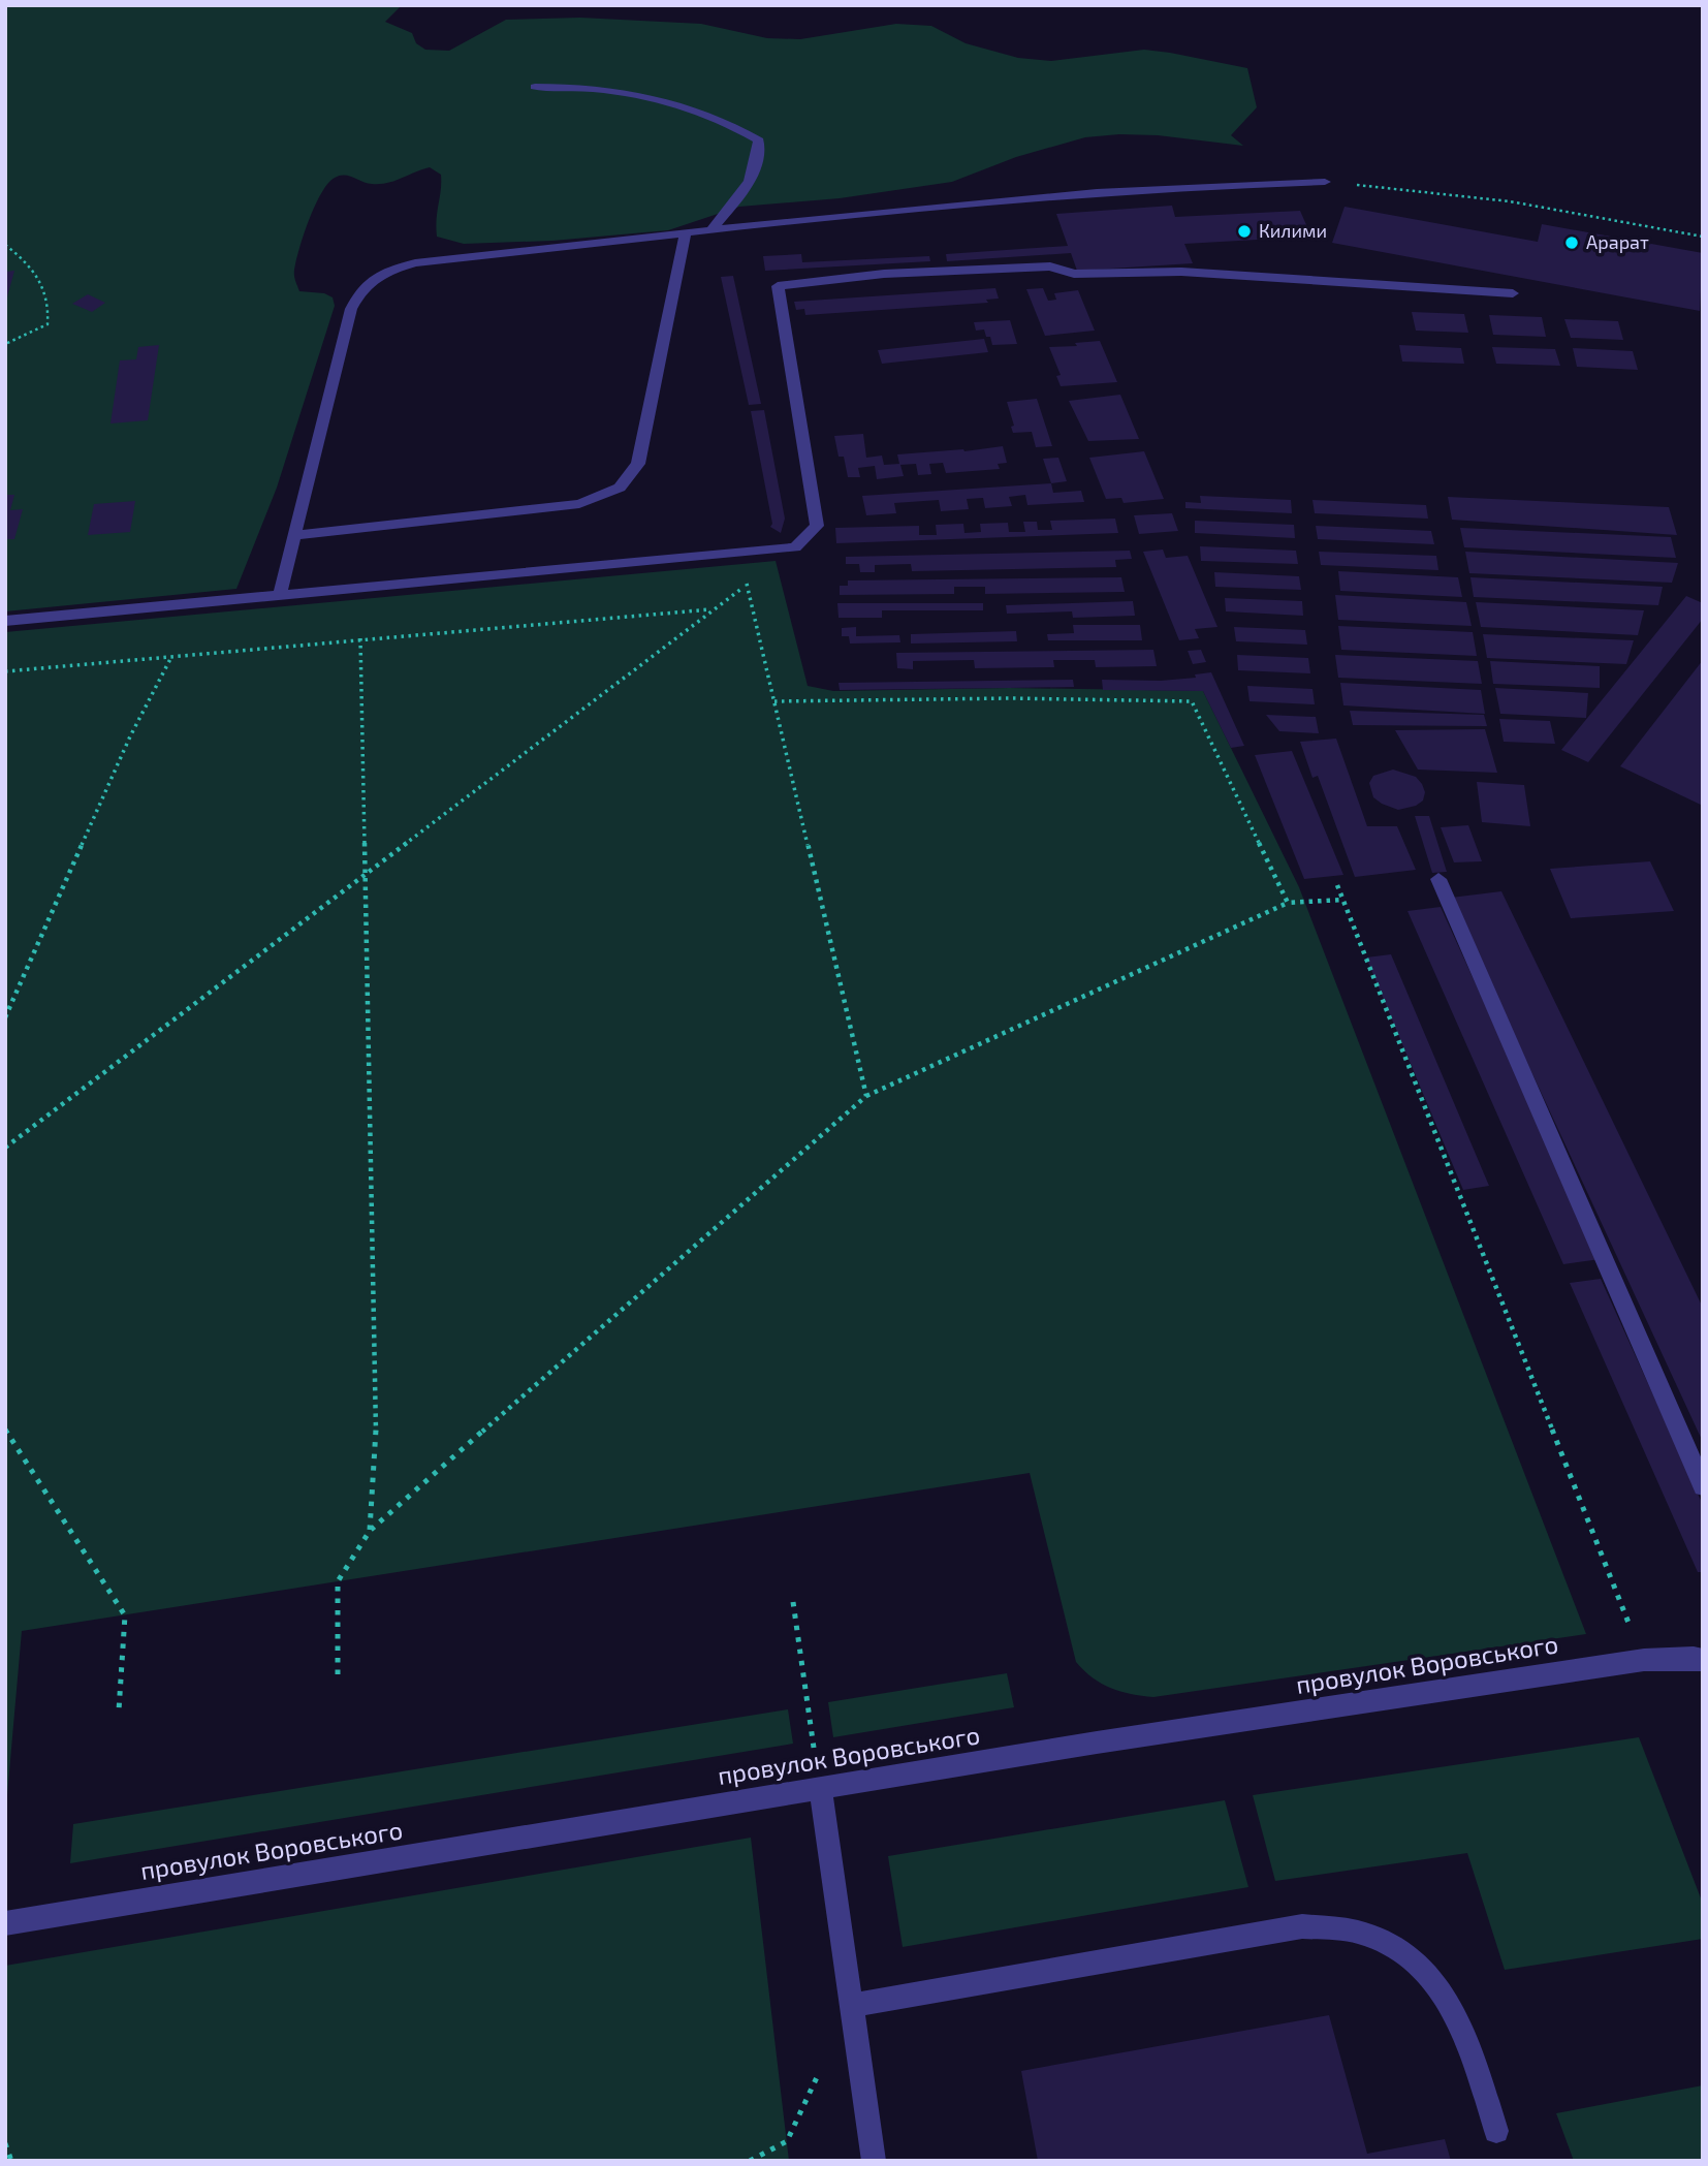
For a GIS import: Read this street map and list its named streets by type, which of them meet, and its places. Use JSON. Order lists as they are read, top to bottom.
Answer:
{
  "streets": {
    "street": ["провулок Воровського"]
  },
  "places": ["Килими", "Арарат"]
}
